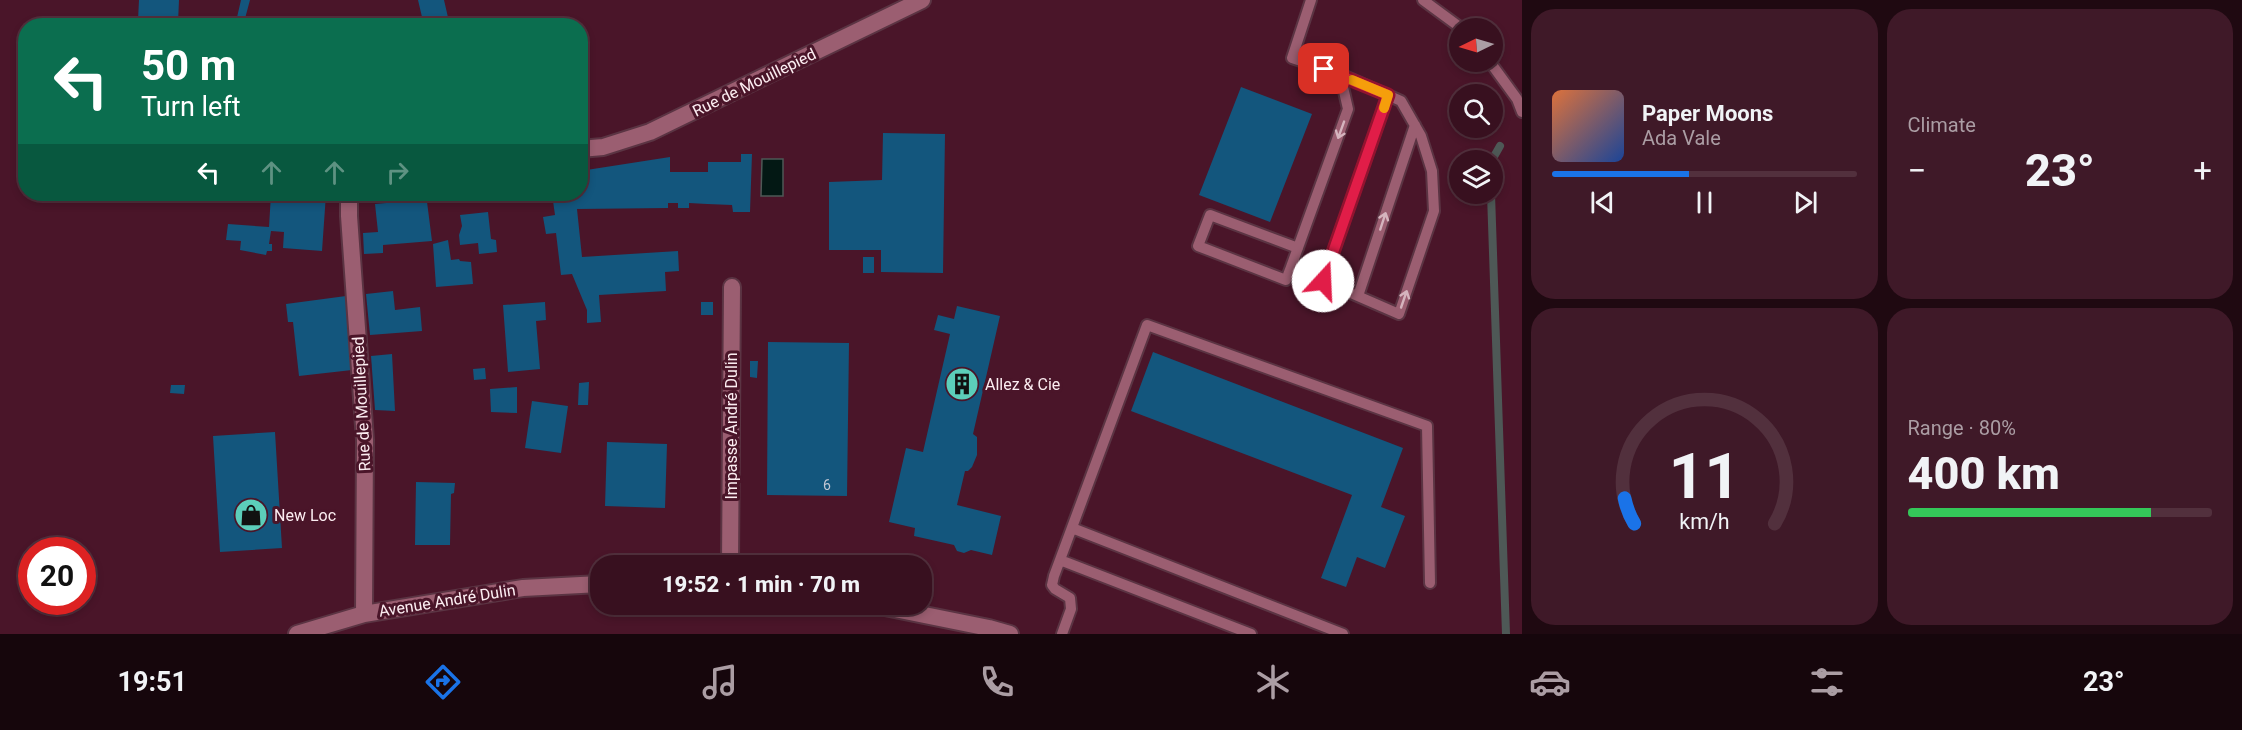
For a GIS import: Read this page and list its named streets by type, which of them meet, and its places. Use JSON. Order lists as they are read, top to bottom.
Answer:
{
  "streets": {
    "street": ["Rue de Mouillepied", "Impasse André Dulin", "Avenue André Dulin"]
  },
  "crossings": [
    ["Rue de Mouillepied", "Avenue André Dulin"]
  ],
  "places": {
    "building": ["Allez & Cie"],
    "shop": ["New Loc"]
  },
  "house_numbers": ["6"],
  "north": "left",
  "page": {
    "tile": [
      "Climate",
      ["Range · 80%", "400 km"]
    ],
    "turn": ["50 m", "Turn left"],
    "song": ["Paper Moons", "Ada Vale"],
    "heat": ["−", "23°", "+"],
    "limit": "20",
    "trip": "19:52 · 1 min · 70 m",
    "tabs": ["19:51", "23°"],
    "gauge": ["11", "km/h"]
  }
}
